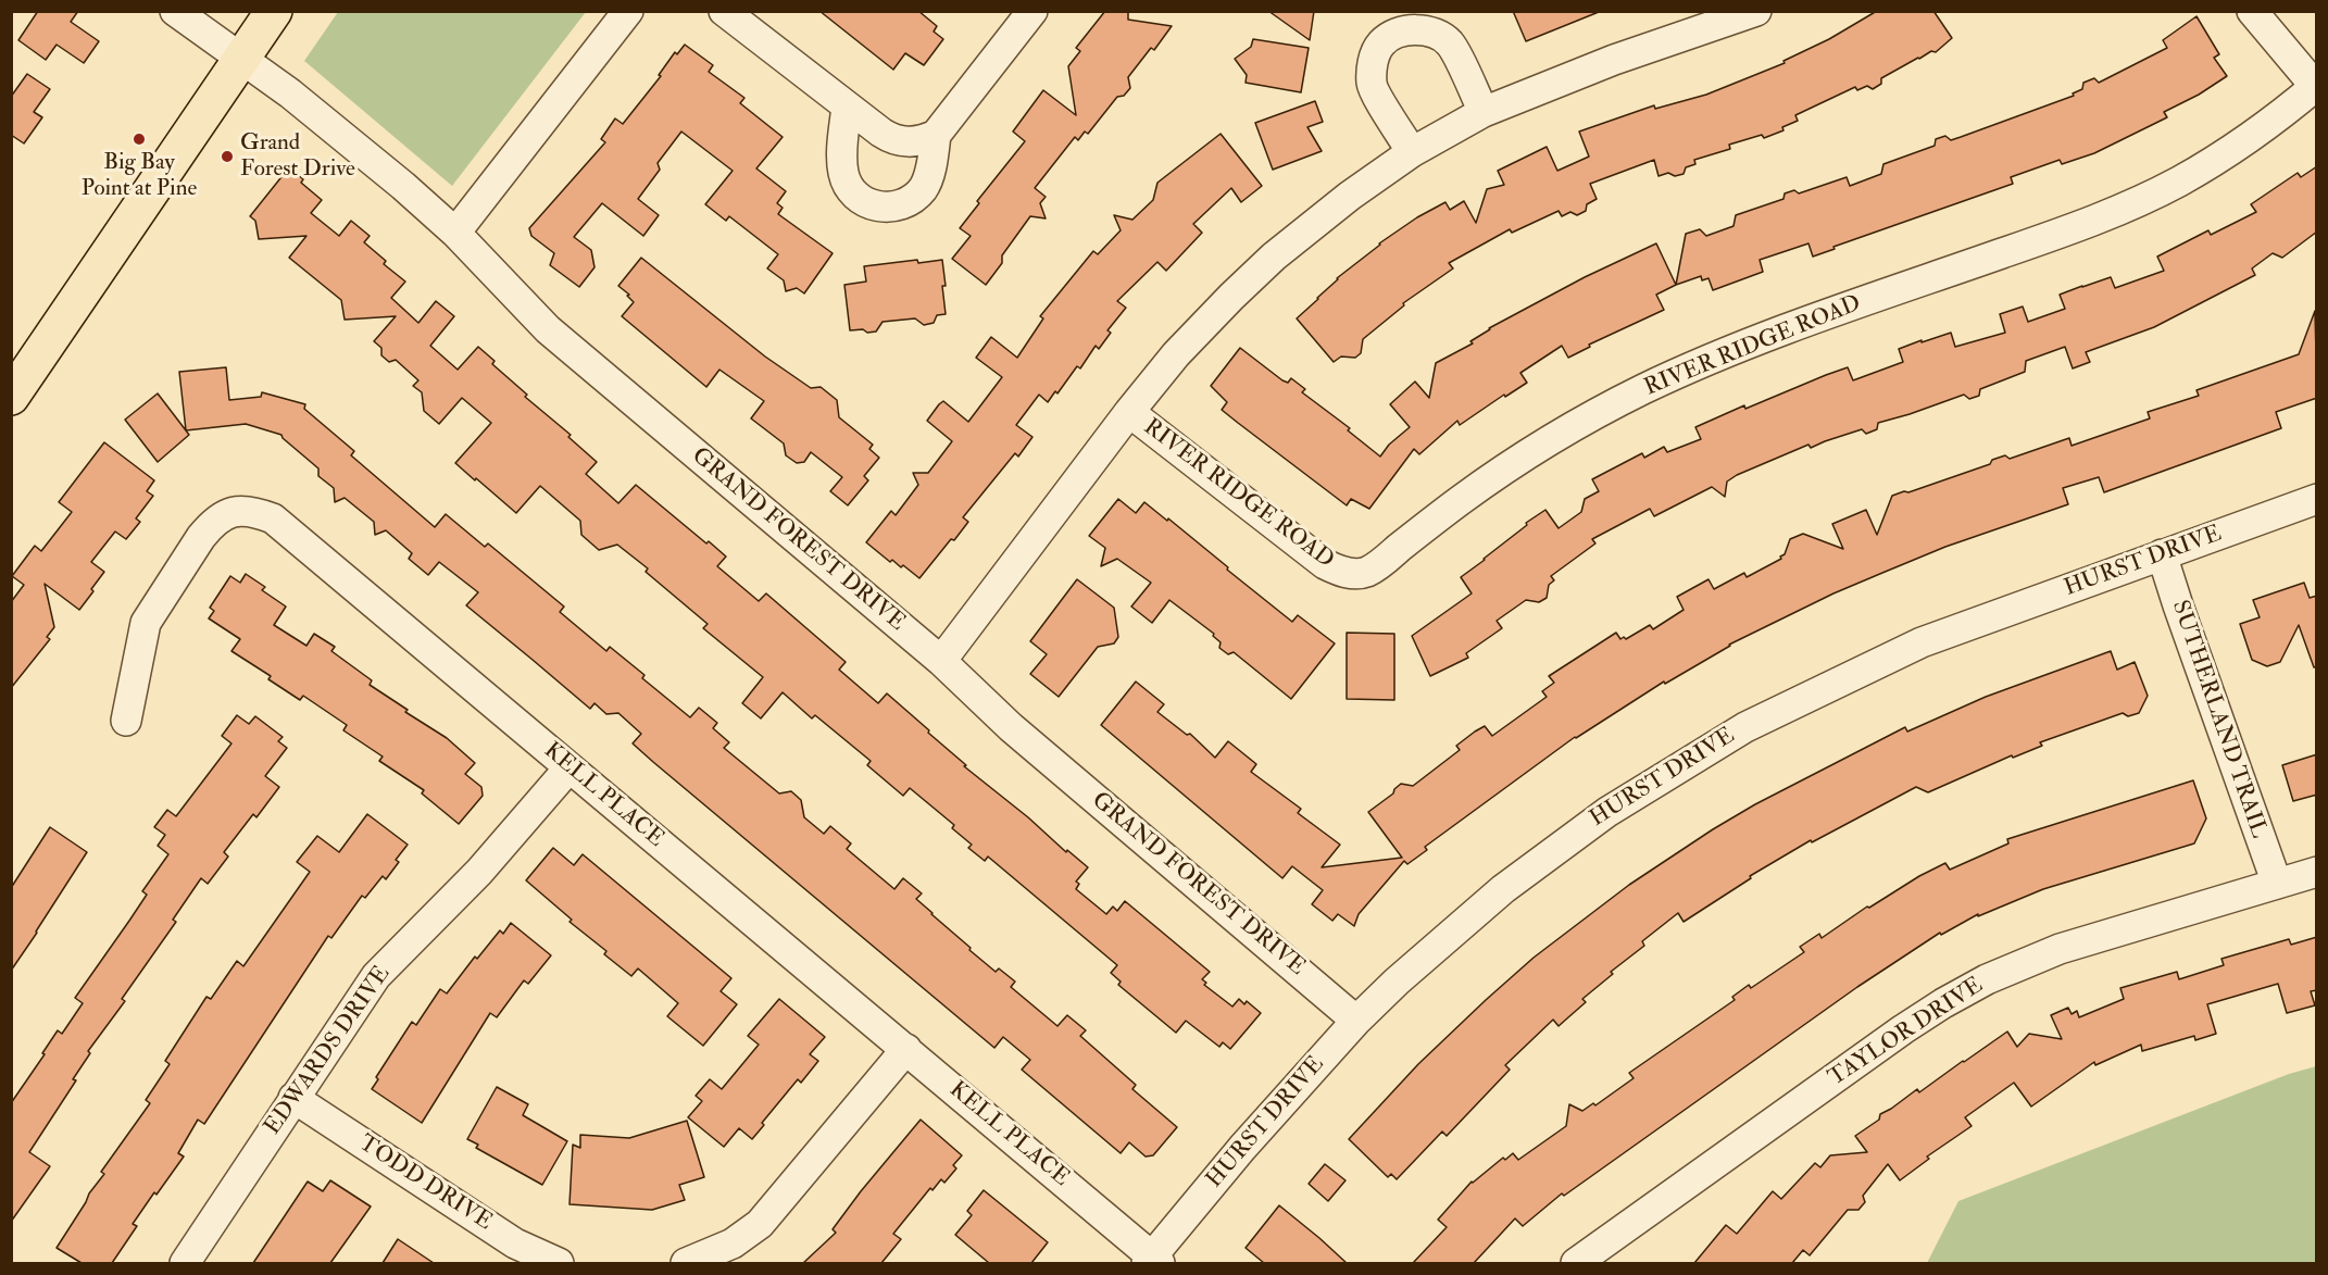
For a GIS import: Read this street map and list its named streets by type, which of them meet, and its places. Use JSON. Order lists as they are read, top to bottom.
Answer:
{
  "streets": {
    "street": [
      "RIVER RIDGE ROAD",
      "GRAND FOREST DRIVE",
      "HURST DRIVE",
      "SUTHERLAND TRAIL",
      "KELL PLACE",
      "TAYLOR DRIVE",
      "EDWARDS DRIVE",
      "TODD DRIVE"
    ]
  },
  "crossings": [
    ["GRAND FOREST DRIVE", "HURST DRIVE"],
    ["HURST DRIVE", "SUTHERLAND TRAIL"],
    ["HURST DRIVE", "KELL PLACE"],
    ["SUTHERLAND TRAIL", "TAYLOR DRIVE"],
    ["KELL PLACE", "EDWARDS DRIVE"],
    ["EDWARDS DRIVE", "TODD DRIVE"]
  ],
  "places": ["Big Bay Point at Pine", "Grand Forest Drive"]
}
